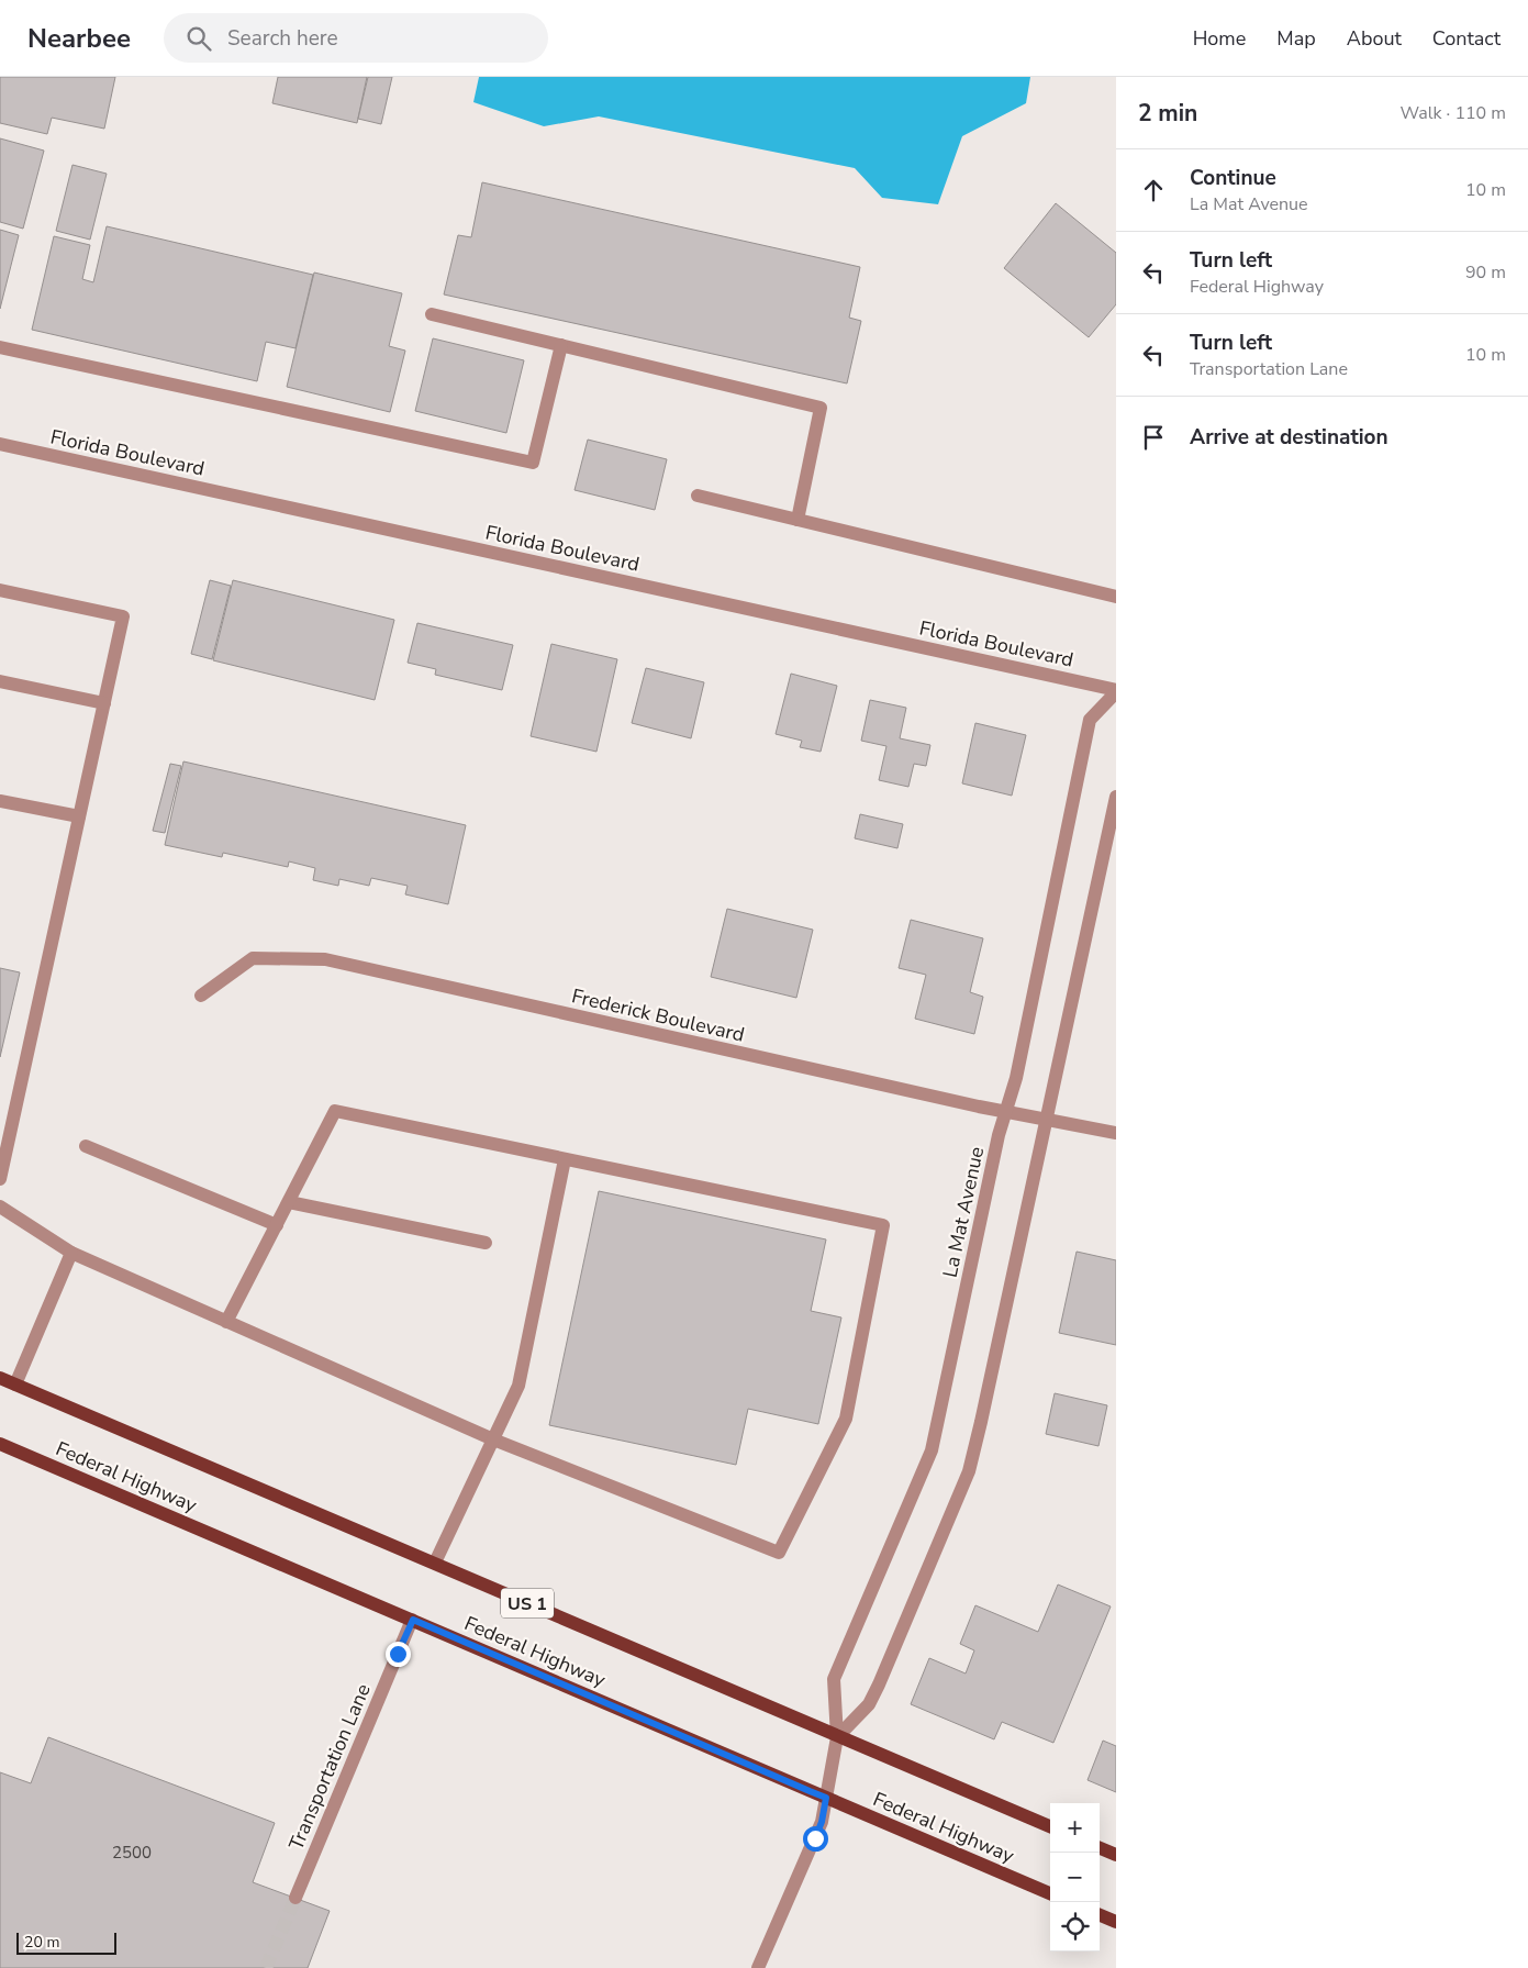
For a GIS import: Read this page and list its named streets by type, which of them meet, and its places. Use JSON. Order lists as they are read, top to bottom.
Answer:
{
  "streets": {
    "main road": ["Federal Highway", "US 1"],
    "street": [
      "Florida Boulevard",
      "Frederick Boulevard",
      "La Mat Avenue",
      "Transportation Lane"
    ]
  },
  "crossings": [
    ["Florida Boulevard", "La Mat Avenue"],
    ["Frederick Boulevard", "La Mat Avenue"],
    ["La Mat Avenue", "Federal Highway"],
    ["La Mat Avenue", "US 1"],
    ["Federal Highway", "Transportation Lane"]
  ],
  "house_numbers": ["2500"],
  "scale_bar": "20 m",
  "page": {
    "header": "Nearbee",
    "search": "Search here",
    "nav": [
      "Home",
      "Map",
      "About",
      "Contact"
    ],
    "heading": ["2 min", "Walk · 110 m"],
    "list": [
      ["Continue", "La Mat Avenue", "10 m"],
      ["Turn left", "Federal Highway", "90 m"],
      ["Turn left", "Transportation Lane", "10 m"],
      "Arrive at destination"
    ],
    "map_buttons": ["+", "−"],
    "scale": "20 m"
  }
}
